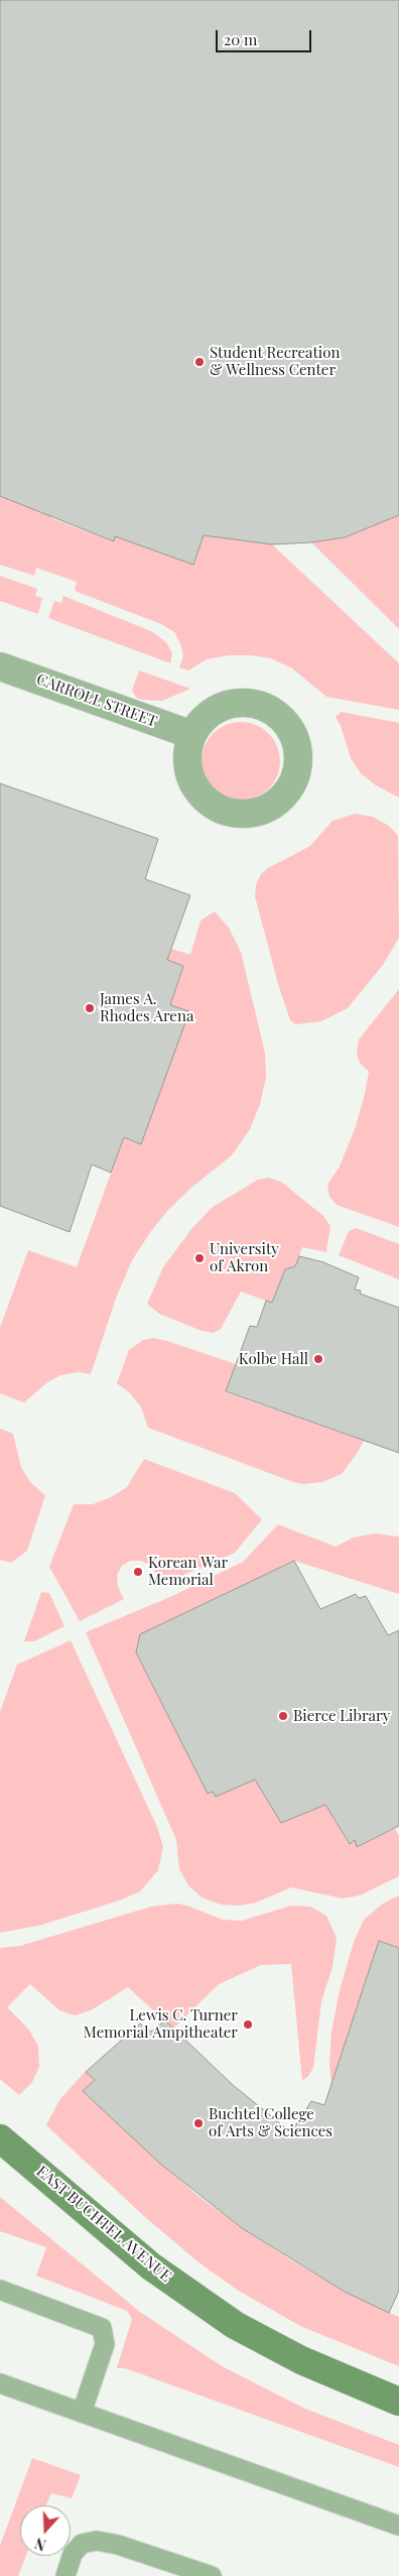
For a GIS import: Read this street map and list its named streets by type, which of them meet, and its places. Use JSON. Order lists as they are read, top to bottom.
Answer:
{
  "streets": {
    "main road": ["EAST BUCHTEL AVENUE"],
    "street": ["CARROLL STREET"]
  },
  "places": [
    "Student Recreation & Wellness Center",
    "James A. Rhodes Arena",
    "University of Akron",
    "Kolbe Hall",
    "Korean War Memorial",
    "Bierce Library",
    "Lewis C. Turner Memorial Ampitheater",
    "Buchtel College of Arts & Sciences"
  ],
  "scale_bar": "20 m",
  "north": "bottom"
}
